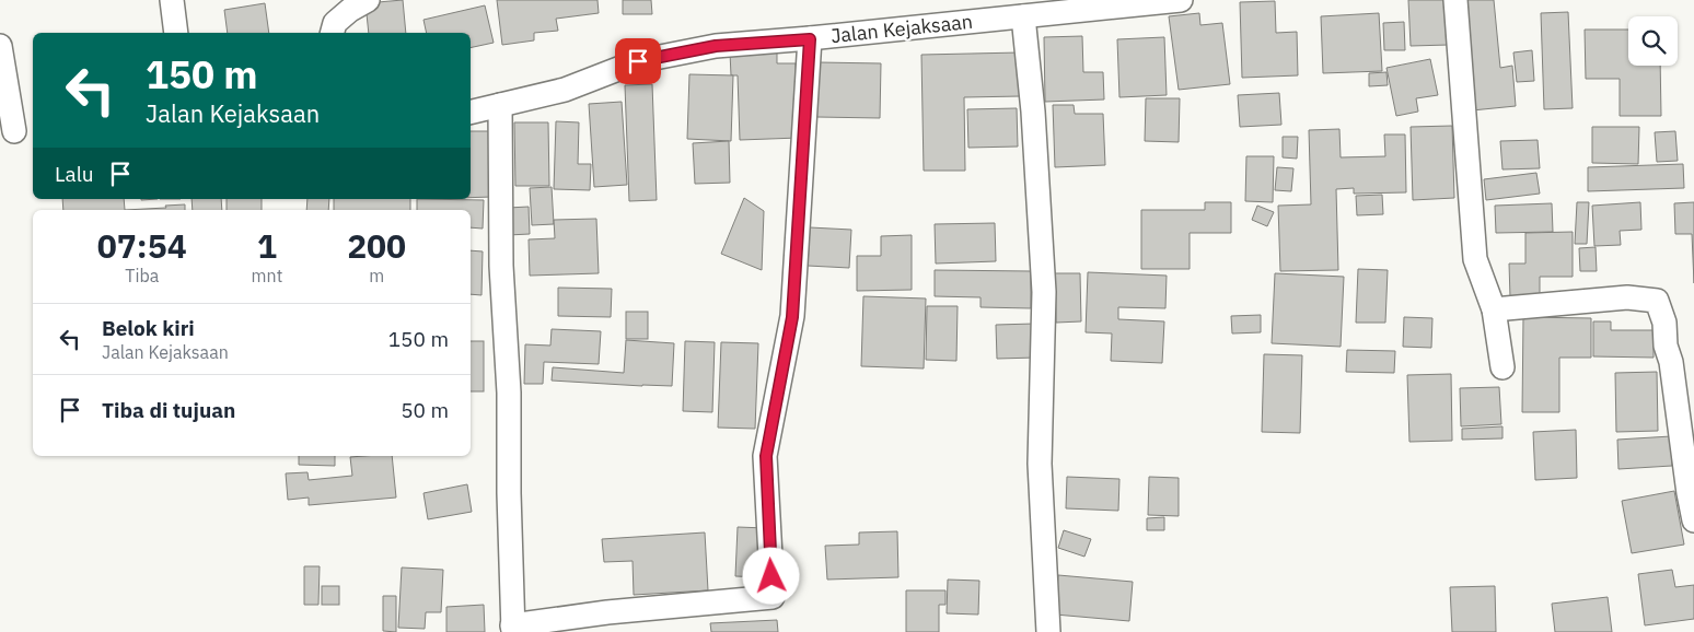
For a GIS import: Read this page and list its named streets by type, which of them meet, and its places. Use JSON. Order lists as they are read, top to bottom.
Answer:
{
  "streets": {
    "street": ["Jalan Kejaksaan"]
  },
  "page": {
    "turn": ["150 m", "Jalan Kejaksaan"],
    "then": "Lalu",
    "eta": [
      "07:54",
      "Tiba",
      "1",
      "mnt",
      "200",
      "m"
    ],
    "list": [
      {
        "name": "Belok kiri",
        "note": "Jalan Kejaksaan",
        "value": "150 m"
      },
      {
        "name": "Tiba di tujuan",
        "value": "50 m"
      }
    ]
  }
}
